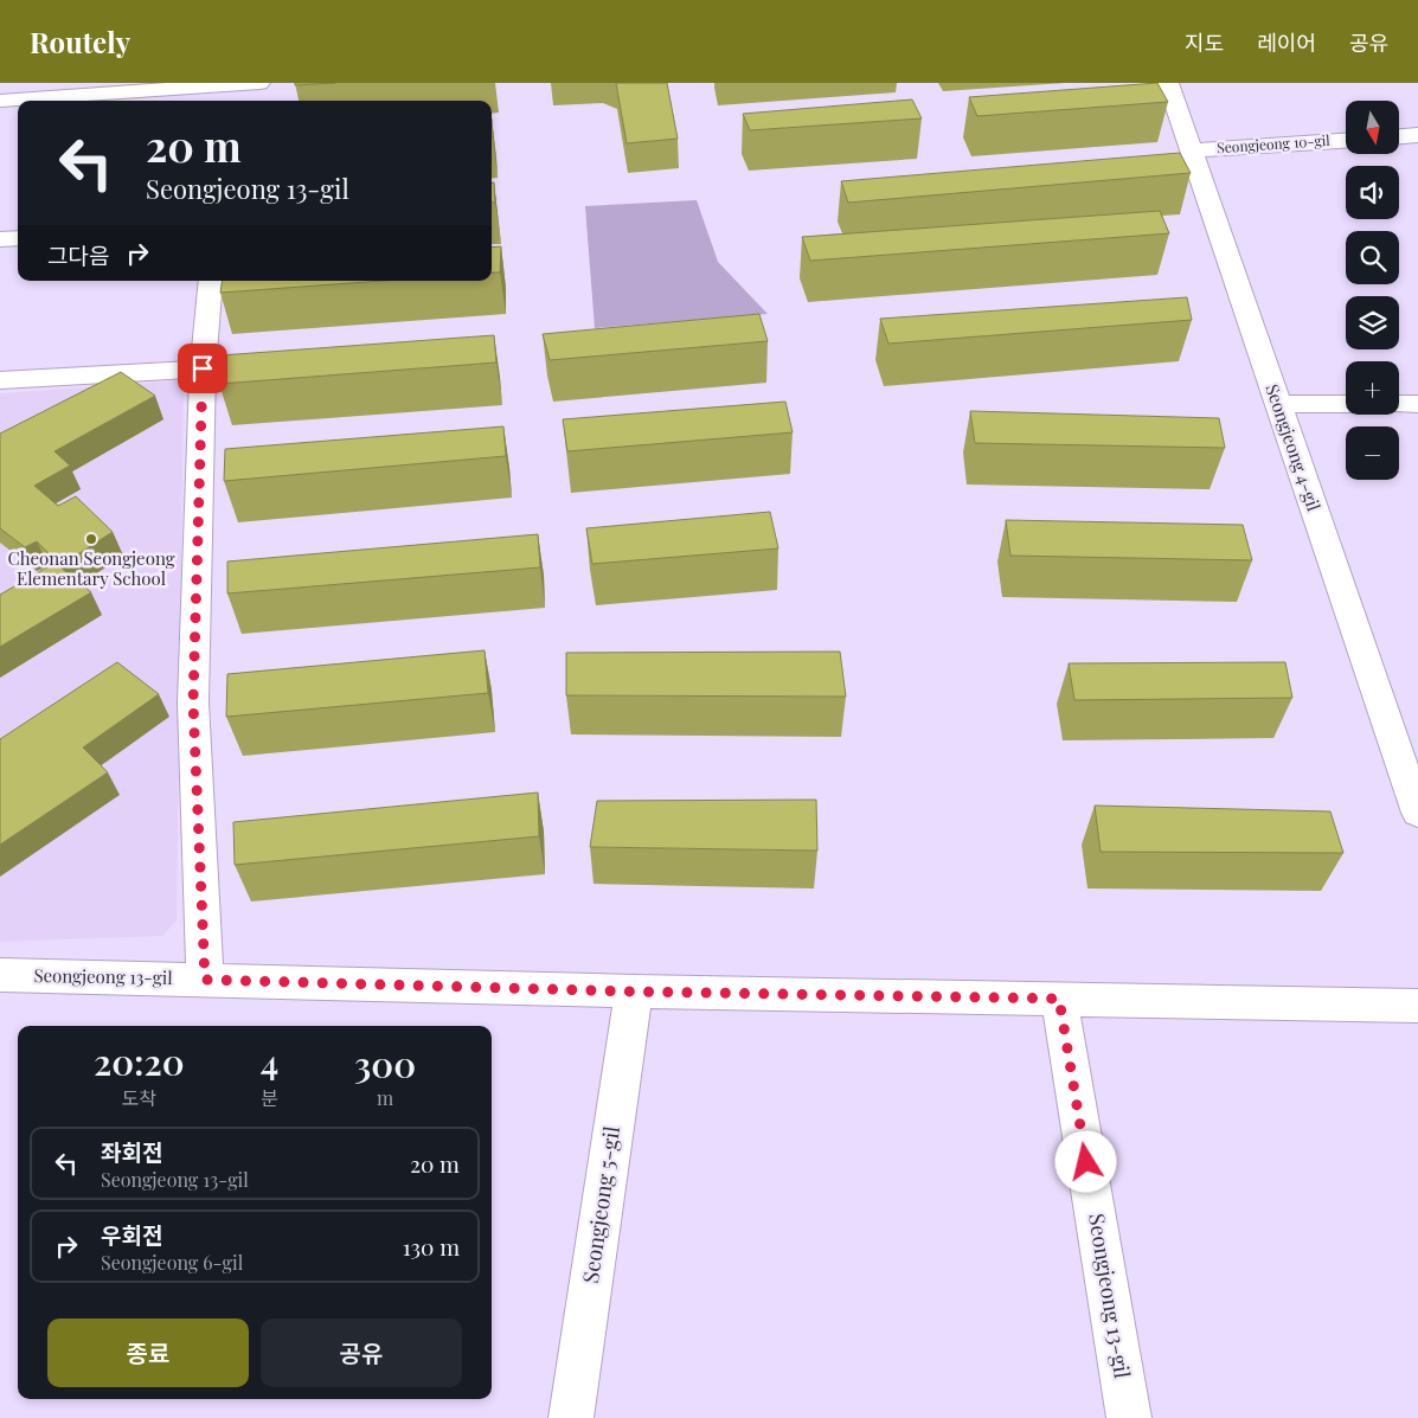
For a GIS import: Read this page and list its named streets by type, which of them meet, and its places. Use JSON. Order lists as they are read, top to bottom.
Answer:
{
  "streets": {
    "street": [
      "Seongjeong 10-gil",
      "Seongjeong 4-gil",
      "Seongjeong 13-gil",
      "Seongjeong 5-gil"
    ]
  },
  "crossings": [
    ["Seongjeong 10-gil", "Seongjeong 4-gil"],
    ["Seongjeong 13-gil", "Seongjeong 5-gil"]
  ],
  "places": ["Cheonan Seongjeong Elementary School"],
  "north": "bottom",
  "page": {
    "header": "Routely",
    "nav": ["지도", "레이어", "공유"],
    "map_buttons": ["+", "−"],
    "turn": ["20 m", "Seongjeong 13-gil"],
    "then": "그다음",
    "eta": [
      "20:20",
      "도착",
      "4",
      "분",
      "300",
      "m"
    ],
    "list": [
      {
        "name": "좌회전",
        "note": "Seongjeong 13-gil",
        "value": "20 m"
      },
      {
        "name": "우회전",
        "note": "Seongjeong 6-gil",
        "value": "130 m"
      }
    ],
    "buttons": ["종료", "공유"]
  }
}
